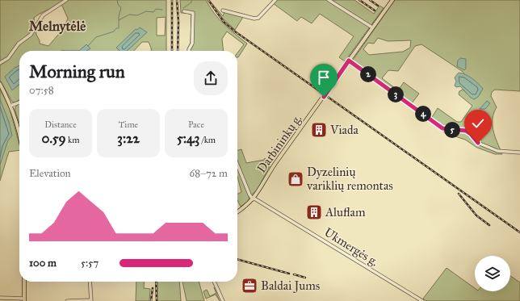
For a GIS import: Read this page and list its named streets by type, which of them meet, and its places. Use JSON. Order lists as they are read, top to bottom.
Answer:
{
  "streets": {
    "main road": ["Darbininkų g."],
    "street": ["Ukmergės g."]
  },
  "crossings": [
    ["Darbininkų g.", "Ukmergės g."]
  ],
  "districts": ["Melnytėlė"],
  "places": {
    "building": ["Viada", "Aluflam"],
    "shop": ["Dyzelinių variklių remontas"],
    "office": ["Baldai Jums"]
  },
  "page": {
    "heading": ["Morning run", "07:58"],
    "pins": [
      "2",
      "3",
      "4",
      "5"
    ],
    "stats": [
      ["Distance", "0.59 km"],
      ["Time", "3:22"],
      ["Pace", "5:43 /km"]
    ],
    "chart": ["Elevation", "68–72 m"],
    "list": [
      {
        "name": "100 m",
        "note": "5:57"
      }
    ]
  }
}
